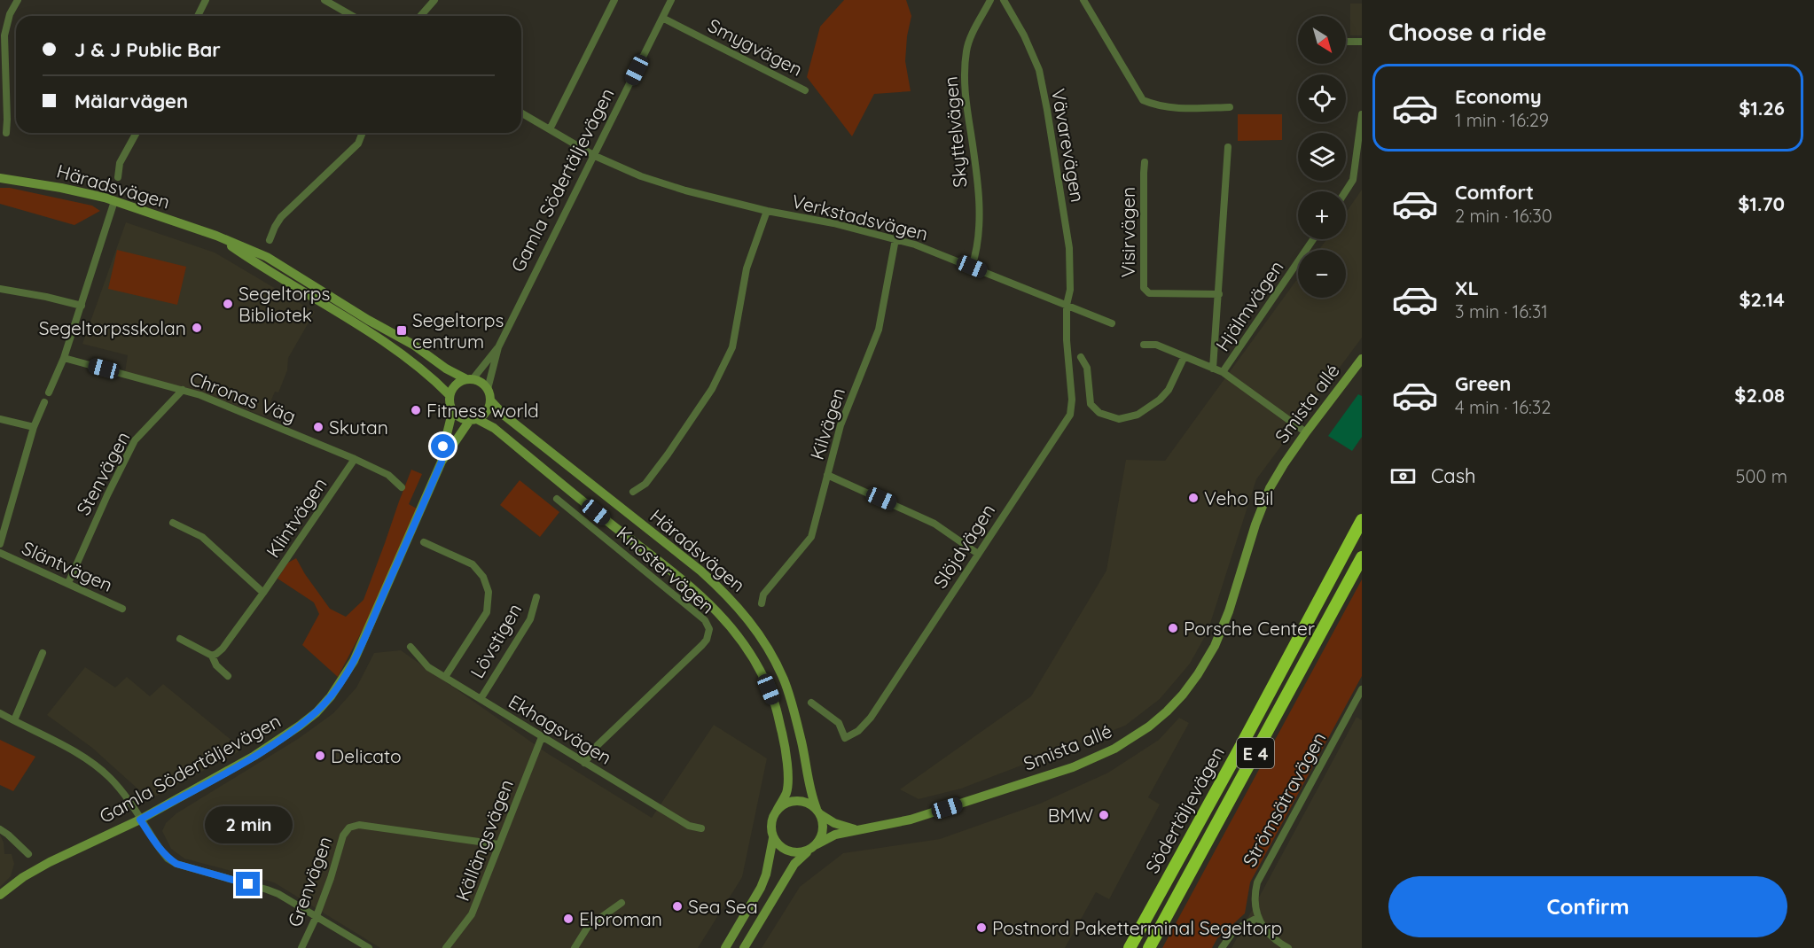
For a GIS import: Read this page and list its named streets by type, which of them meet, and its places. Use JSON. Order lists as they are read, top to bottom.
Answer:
{
  "streets": {
    "highway": ["E 4", "Södertäljevägen"],
    "street": [
      "Smygvägen",
      "Skyttelvägen",
      "Vävarevägen",
      "Gamla Södertäljevägen",
      "Häradsvägen",
      "Verkstadsvägen",
      "Visirvägen",
      "Hjälmvägen",
      "Chronas Väg",
      "Smista allé",
      "Kilvägen",
      "Stenvägen",
      "Klintvägen",
      "Slöjdvägen",
      "Släntvägen",
      "Knostervägen",
      "Lövstigen",
      "Ekhagsvägen",
      "Strömsätravägen",
      "Källängsvägen",
      "Grenvägen"
    ]
  },
  "crossings": [
    ["Smygvägen", "Gamla Södertäljevägen"],
    ["Skyttelvägen", "Verkstadsvägen"],
    ["Vävarevägen", "Verkstadsvägen"],
    ["Vävarevägen", "Slöjdvägen"],
    ["Gamla Södertäljevägen", "Häradsvägen"],
    ["Gamla Södertäljevägen", "Verkstadsvägen"],
    ["Häradsvägen", "Smista allé"],
    ["Verkstadsvägen", "Kilvägen"],
    ["Verkstadsvägen", "Slöjdvägen"],
    ["Chronas Väg", "Stenvägen"],
    ["Chronas Väg", "Klintvägen"],
    ["Stenvägen", "Släntvägen"],
    ["Knostervägen", "Ekhagsvägen"],
    ["Lövstigen", "Ekhagsvägen"],
    ["Ekhagsvägen", "Källängsvägen"],
    ["Källängsvägen", "Grenvägen"]
  ],
  "places": {
    "other": [
      "Segeltorps Bibliotek",
      "Segeltorpsskolan",
      "Fitness world",
      "Skutan",
      "Veho Bil",
      "Porsche Center",
      "Delicato",
      "BMW",
      "Sea Sea",
      "Elproman",
      "Postnord Paketterminal Segeltorp"
    ],
    "transit": ["Segeltorps centrum"]
  },
  "north": "bottom right",
  "page": {
    "heading": "Choose a ride",
    "map_buttons": ["+", "−"],
    "banner": ["J & J Public Bar", "Mälarvägen"],
    "list": [
      {
        "name": "Economy",
        "note": "1 min · 16:29",
        "value": "$1.26"
      },
      {
        "name": "Comfort",
        "note": "2 min · 16:30",
        "value": "$1.70"
      },
      {
        "name": "XL",
        "note": "3 min · 16:31",
        "value": "$2.14"
      },
      {
        "name": "Green",
        "note": "4 min · 16:32",
        "value": "$2.08"
      }
    ],
    "pay": ["Cash", "500 m"],
    "bubble": "2 min",
    "buttons": "Confirm"
  }
}
